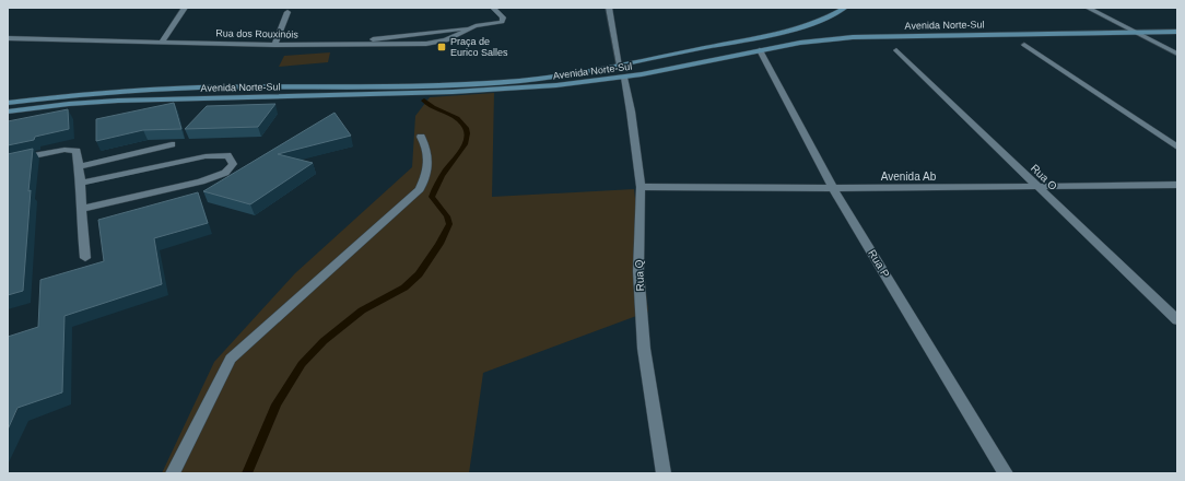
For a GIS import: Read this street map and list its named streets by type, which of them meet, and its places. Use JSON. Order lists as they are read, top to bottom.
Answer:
{
  "streets": {
    "main road": ["Avenida Norte-Sul"],
    "street": [
      "Rua dos Rouxinóis",
      "Avenida Ab",
      "Rua O",
      "Rua P",
      "Rua Q"
    ]
  },
  "crossings": [
    ["Avenida Norte-Sul", "Rua P"],
    ["Avenida Norte-Sul", "Rua Q"],
    ["Avenida Ab", "Rua O"],
    ["Avenida Ab", "Rua P"],
    ["Avenida Ab", "Rua Q"]
  ],
  "places": {
    "transit": ["Praça de Eurico Salles"]
  }
}
